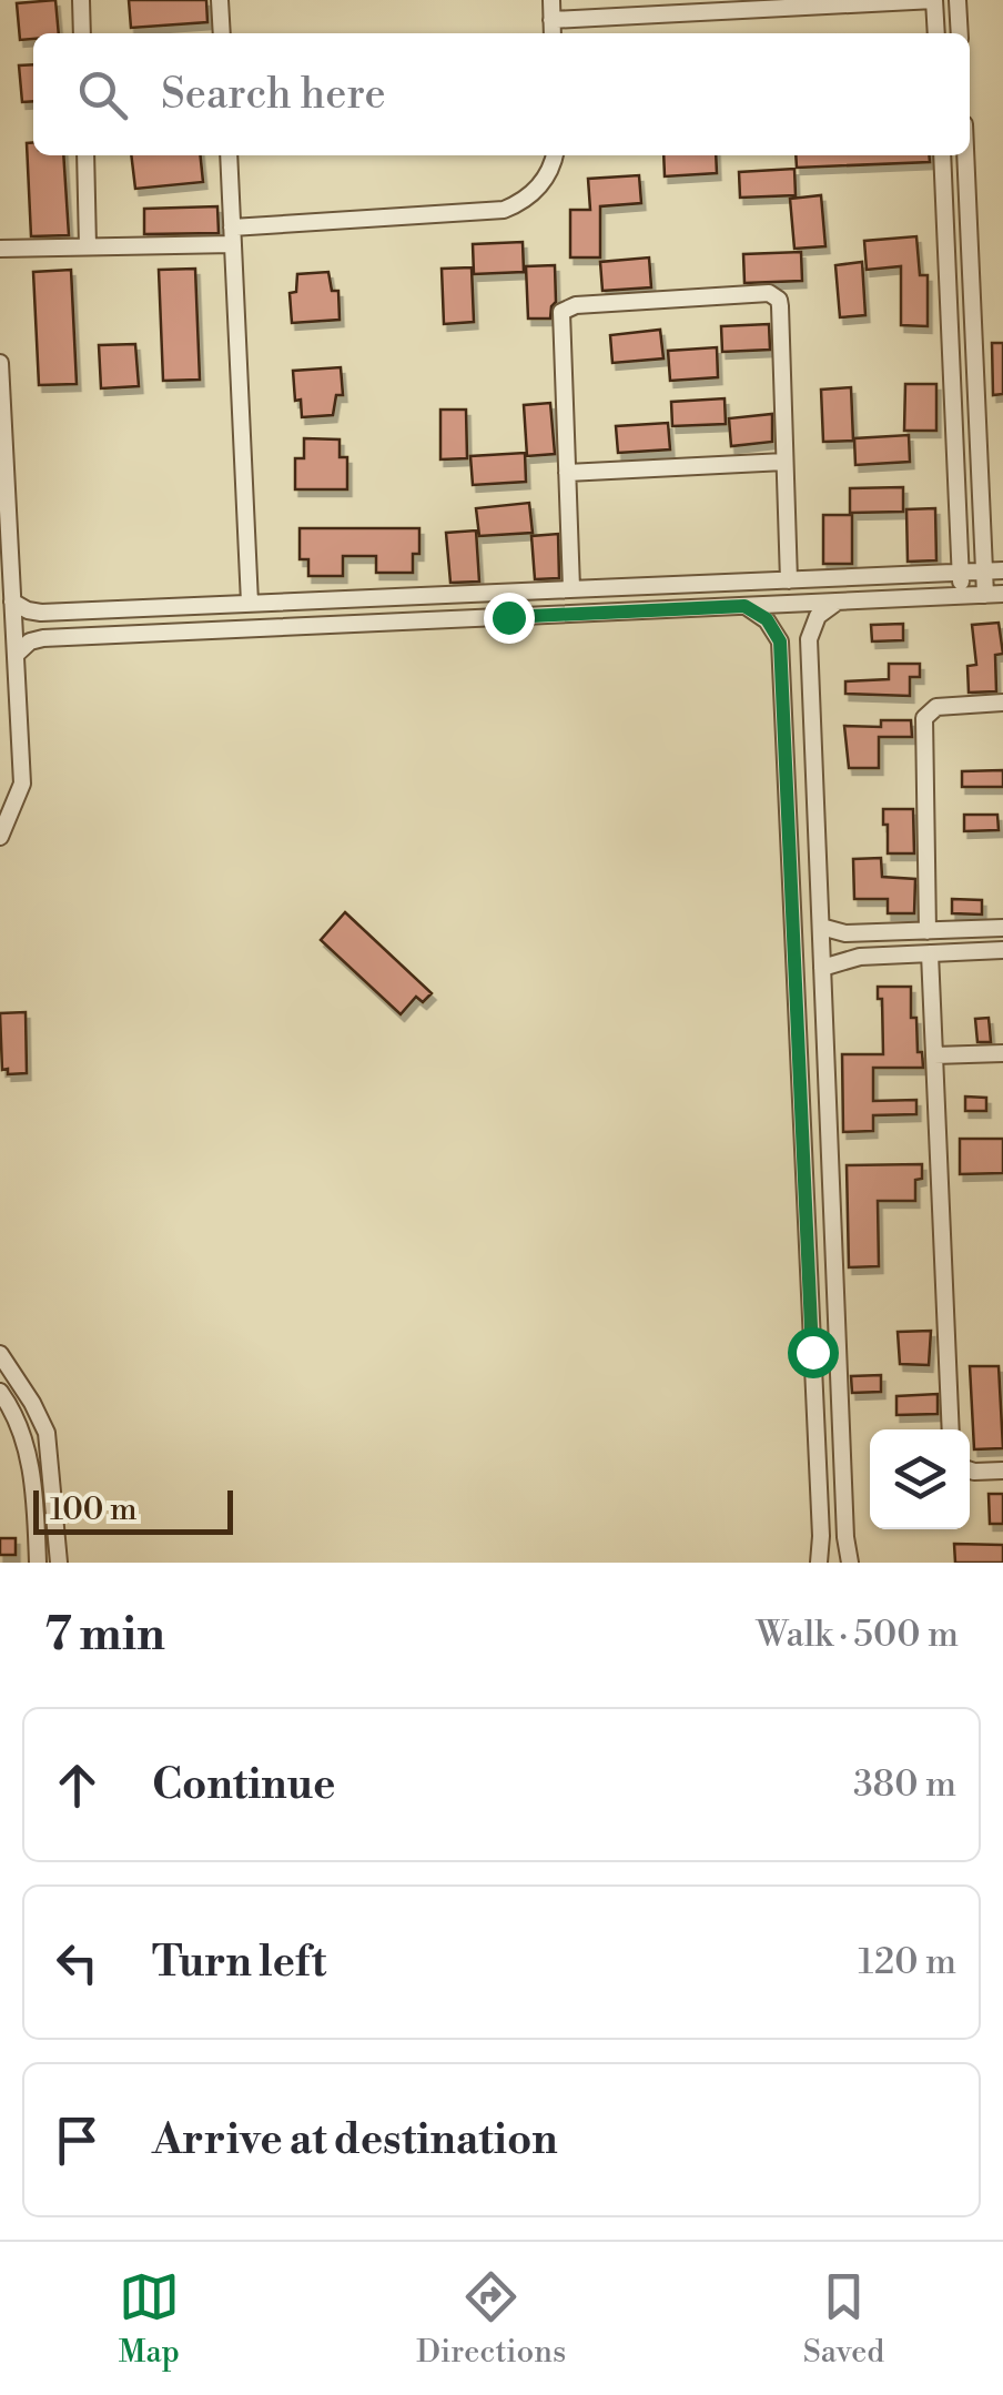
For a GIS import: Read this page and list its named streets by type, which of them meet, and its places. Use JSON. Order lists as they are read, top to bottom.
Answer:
{
  "scale_bar": "100 m",
  "page": {
    "search": "Search here",
    "scale": "100 m",
    "heading": ["7 min", "Walk · 500 m"],
    "list": [
      ["Continue", "380 m"],
      ["Turn left", "120 m"],
      "Arrive at destination"
    ],
    "nav": ["Map", "Directions", "Saved"]
  }
}
